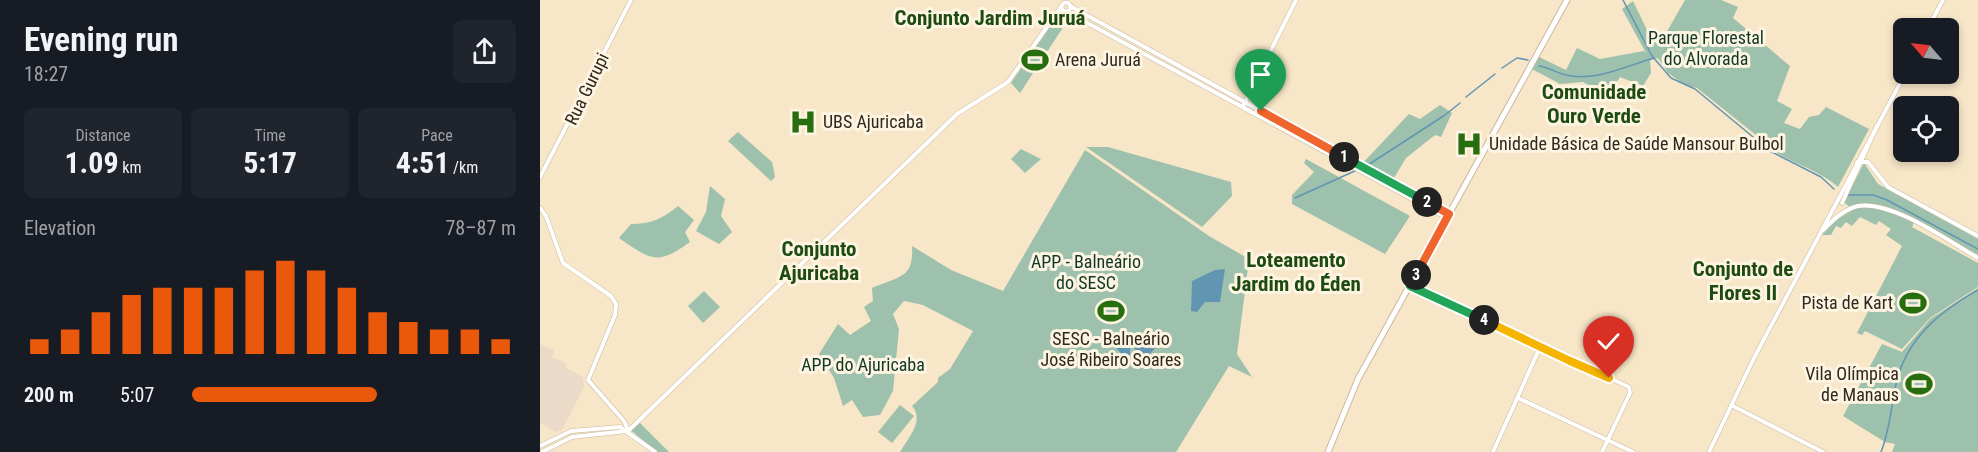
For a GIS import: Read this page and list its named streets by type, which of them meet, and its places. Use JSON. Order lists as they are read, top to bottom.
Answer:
{
  "streets": {
    "street": ["Rua Gurupi"]
  },
  "districts": [
    "Conjunto Jardim Juruá",
    "Comunidade Ouro Verde",
    "Conjunto Ajuricaba",
    "Loteamento Jardim do Éden",
    "Conjunto de Flores II"
  ],
  "parks": ["Parque Florestal do Alvorada", "APP - Balneário do SESC", "APP do Ajuricaba"],
  "places": {
    "sports": [
      "Arena Juruá",
      "Pista de Kart",
      "SESC - Balneário José Ribeiro Soares",
      "Vila Olímpica de Manaus"
    ],
    "hospital": ["UBS Ajuricaba", "Unidade Básica de Saúde Mansour Bulbol"]
  },
  "north": "top left",
  "page": {
    "heading": ["Evening run", "18:27"],
    "stats": [
      ["Distance", "1.09 km"],
      ["Time", "5:17"],
      ["Pace", "4:51 /km"]
    ],
    "pins": [
      "1",
      "2",
      "3",
      "4"
    ],
    "chart": ["Elevation", "78–87 m"],
    "list": [
      {
        "name": "200 m",
        "note": "5:07"
      }
    ]
  }
}
